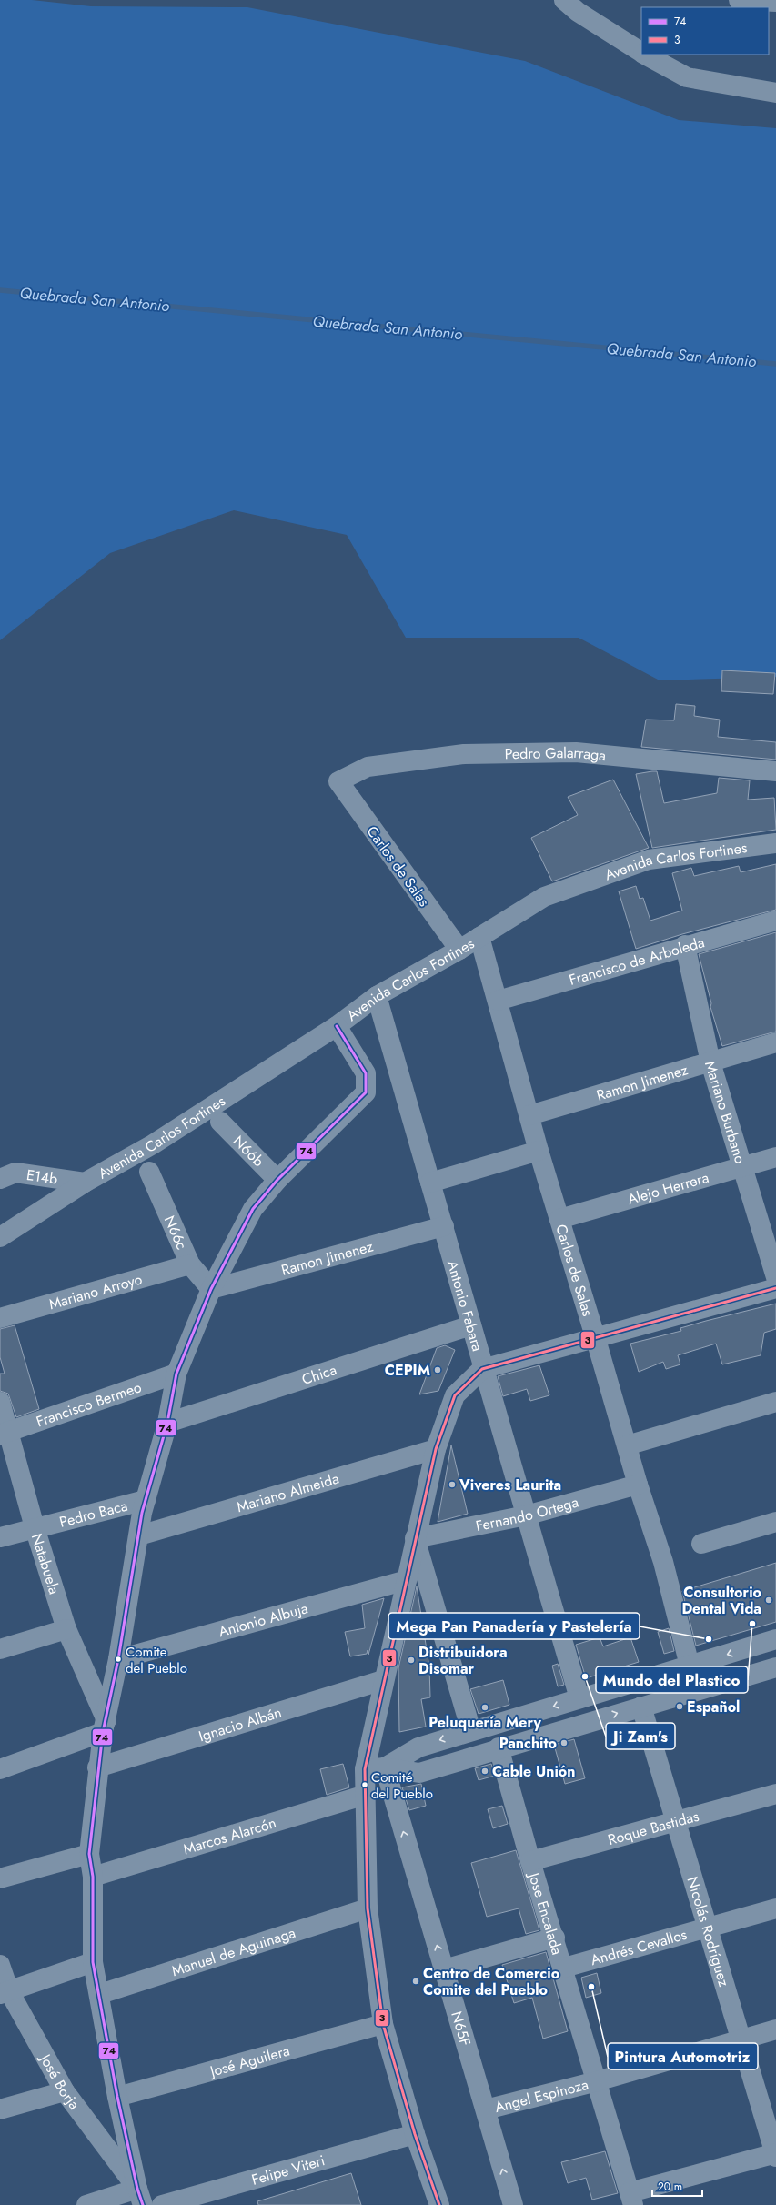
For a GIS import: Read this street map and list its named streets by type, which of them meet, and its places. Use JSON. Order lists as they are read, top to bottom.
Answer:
{
  "streets": {
    "street": [
      "Pedro Galarraga",
      "Avenida Carlos Fortines",
      "Carlos de Salas",
      "Francisco de Arboleda",
      "Ramon Jimenez",
      "Mariano Burbano",
      "N66b",
      "E14b",
      "Alejo Herrera",
      "N66c",
      "Mariano Arroyo",
      "Antonio Fabara",
      "Chica",
      "Francisco Bermeo",
      "Mariano Almeida",
      "Pedro Baca",
      "Fernando Ortega",
      "Natabuela",
      "Antonio Albuja",
      "Ignacio Albán",
      "Roque Bastidas",
      "Marcos Alarcón",
      "Jose Encalada",
      "Nicolás Rodríguez",
      "Andrés Cevallos",
      "Manuel de Aguinaga",
      "N65F",
      "José Aguilera",
      "José Borja",
      "Angel Espinoza",
      "Felipe Viteri"
    ]
  },
  "crossings": [
    ["Pedro Galarraga", "Carlos de Salas"],
    ["Avenida Carlos Fortines", "Carlos de Salas"],
    ["Avenida Carlos Fortines", "E14b"],
    ["Avenida Carlos Fortines", "Antonio Fabara"],
    ["Carlos de Salas", "Francisco de Arboleda"],
    ["Carlos de Salas", "Ramon Jimenez"],
    ["Carlos de Salas", "Alejo Herrera"],
    ["Carlos de Salas", "Fernando Ortega"],
    ["Francisco de Arboleda", "Mariano Burbano"],
    ["Ramon Jimenez", "Mariano Burbano"],
    ["Ramon Jimenez", "N66c"],
    ["Ramon Jimenez", "Antonio Fabara"],
    ["Mariano Burbano", "Alejo Herrera"],
    ["N66c", "Mariano Arroyo"],
    ["Antonio Fabara", "Chica"],
    ["Antonio Fabara", "Fernando Ortega"],
    ["Francisco Bermeo", "Natabuela"],
    ["Pedro Baca", "Natabuela"],
    ["Roque Bastidas", "Jose Encalada"],
    ["Roque Bastidas", "Nicolás Rodríguez"],
    ["Jose Encalada", "Andrés Cevallos"],
    ["Jose Encalada", "Angel Espinoza"],
    ["Nicolás Rodríguez", "Andrés Cevallos"],
    ["Nicolás Rodríguez", "Angel Espinoza"],
    ["N65F", "Angel Espinoza"]
  ],
  "water": ["Quebrada San Antonio"],
  "places": [
    "CEPIM",
    "Viveres Laurita",
    "Consultorio Dental Vida",
    "Mundo del Plastico",
    "Mega Pan Panadería y Pastelería",
    "Comite del Pueblo",
    "Distribuidora Disomar",
    "Ji Zam's",
    "Español",
    "Peluquería Mery",
    "Panchito",
    "Cable Unión",
    "Comité del Pueblo",
    "Centro de Comercio Comite del Pueblo",
    "Pintura Automotriz"
  ],
  "lines": ["transit line 74", "transit line 3"],
  "legend": ["74", "3"],
  "scale_bar": "20 m"
}
